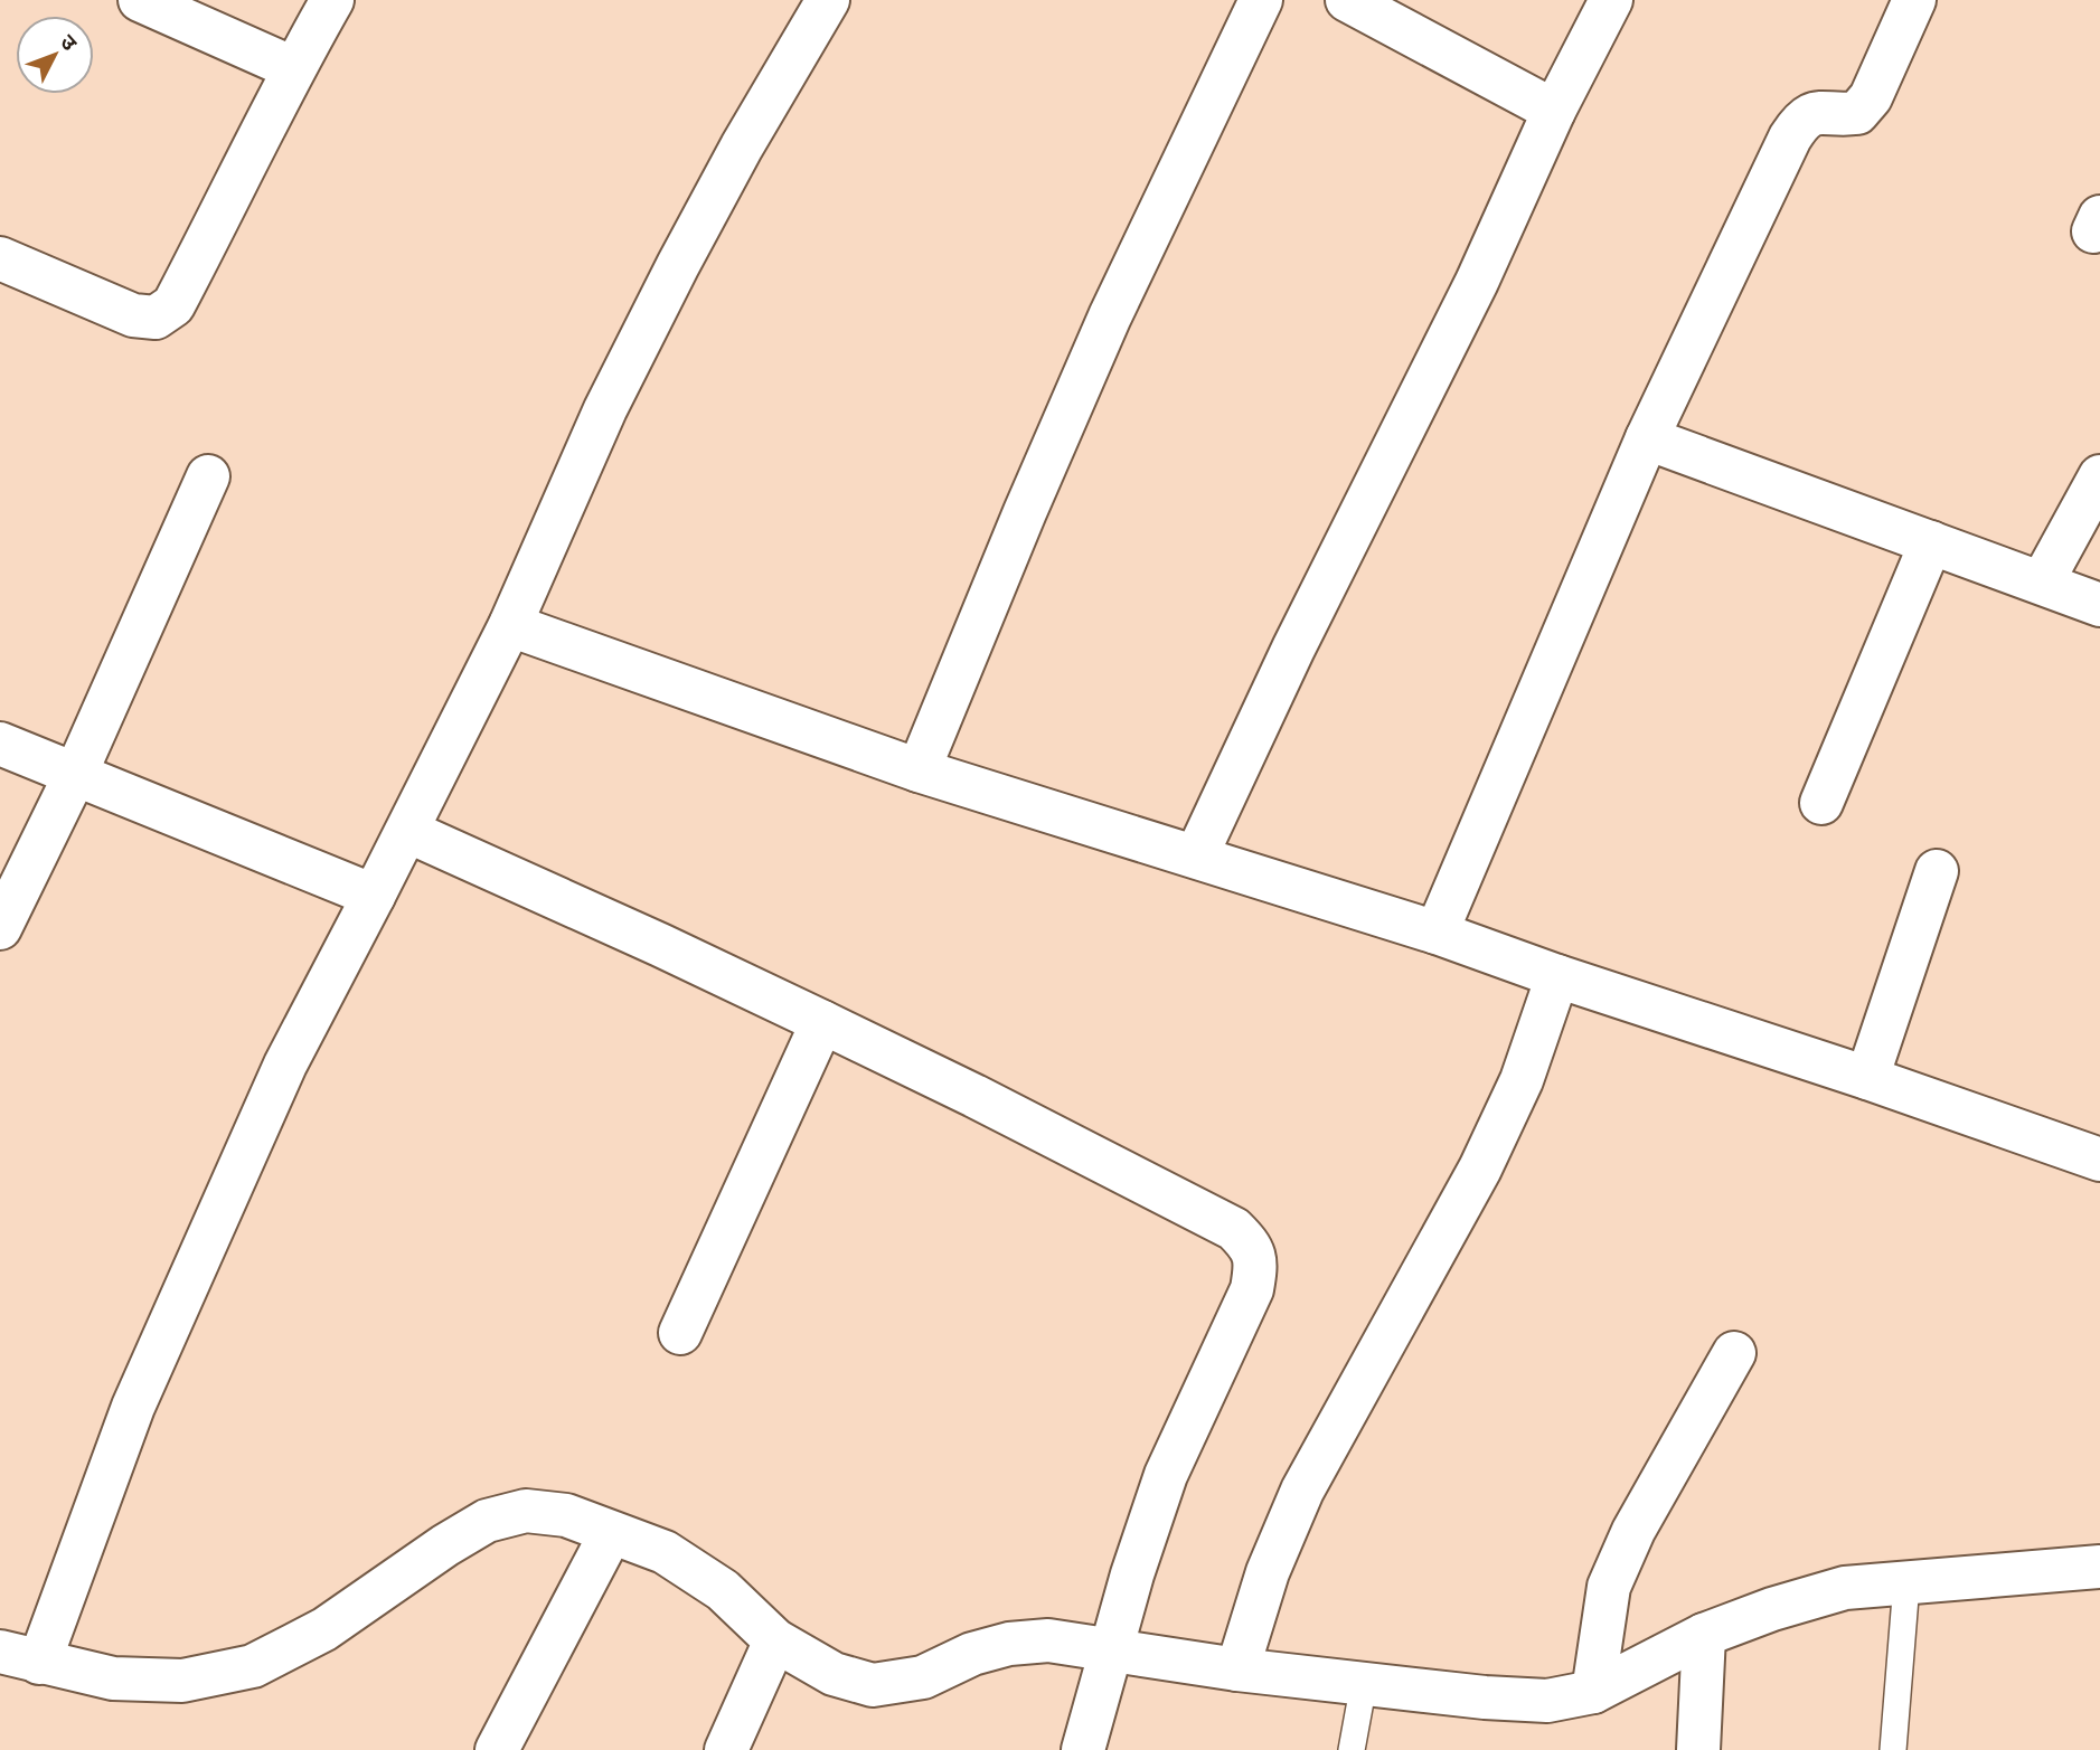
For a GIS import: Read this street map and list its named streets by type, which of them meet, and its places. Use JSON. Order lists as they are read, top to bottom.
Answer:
{
  "north": "top right"
}
